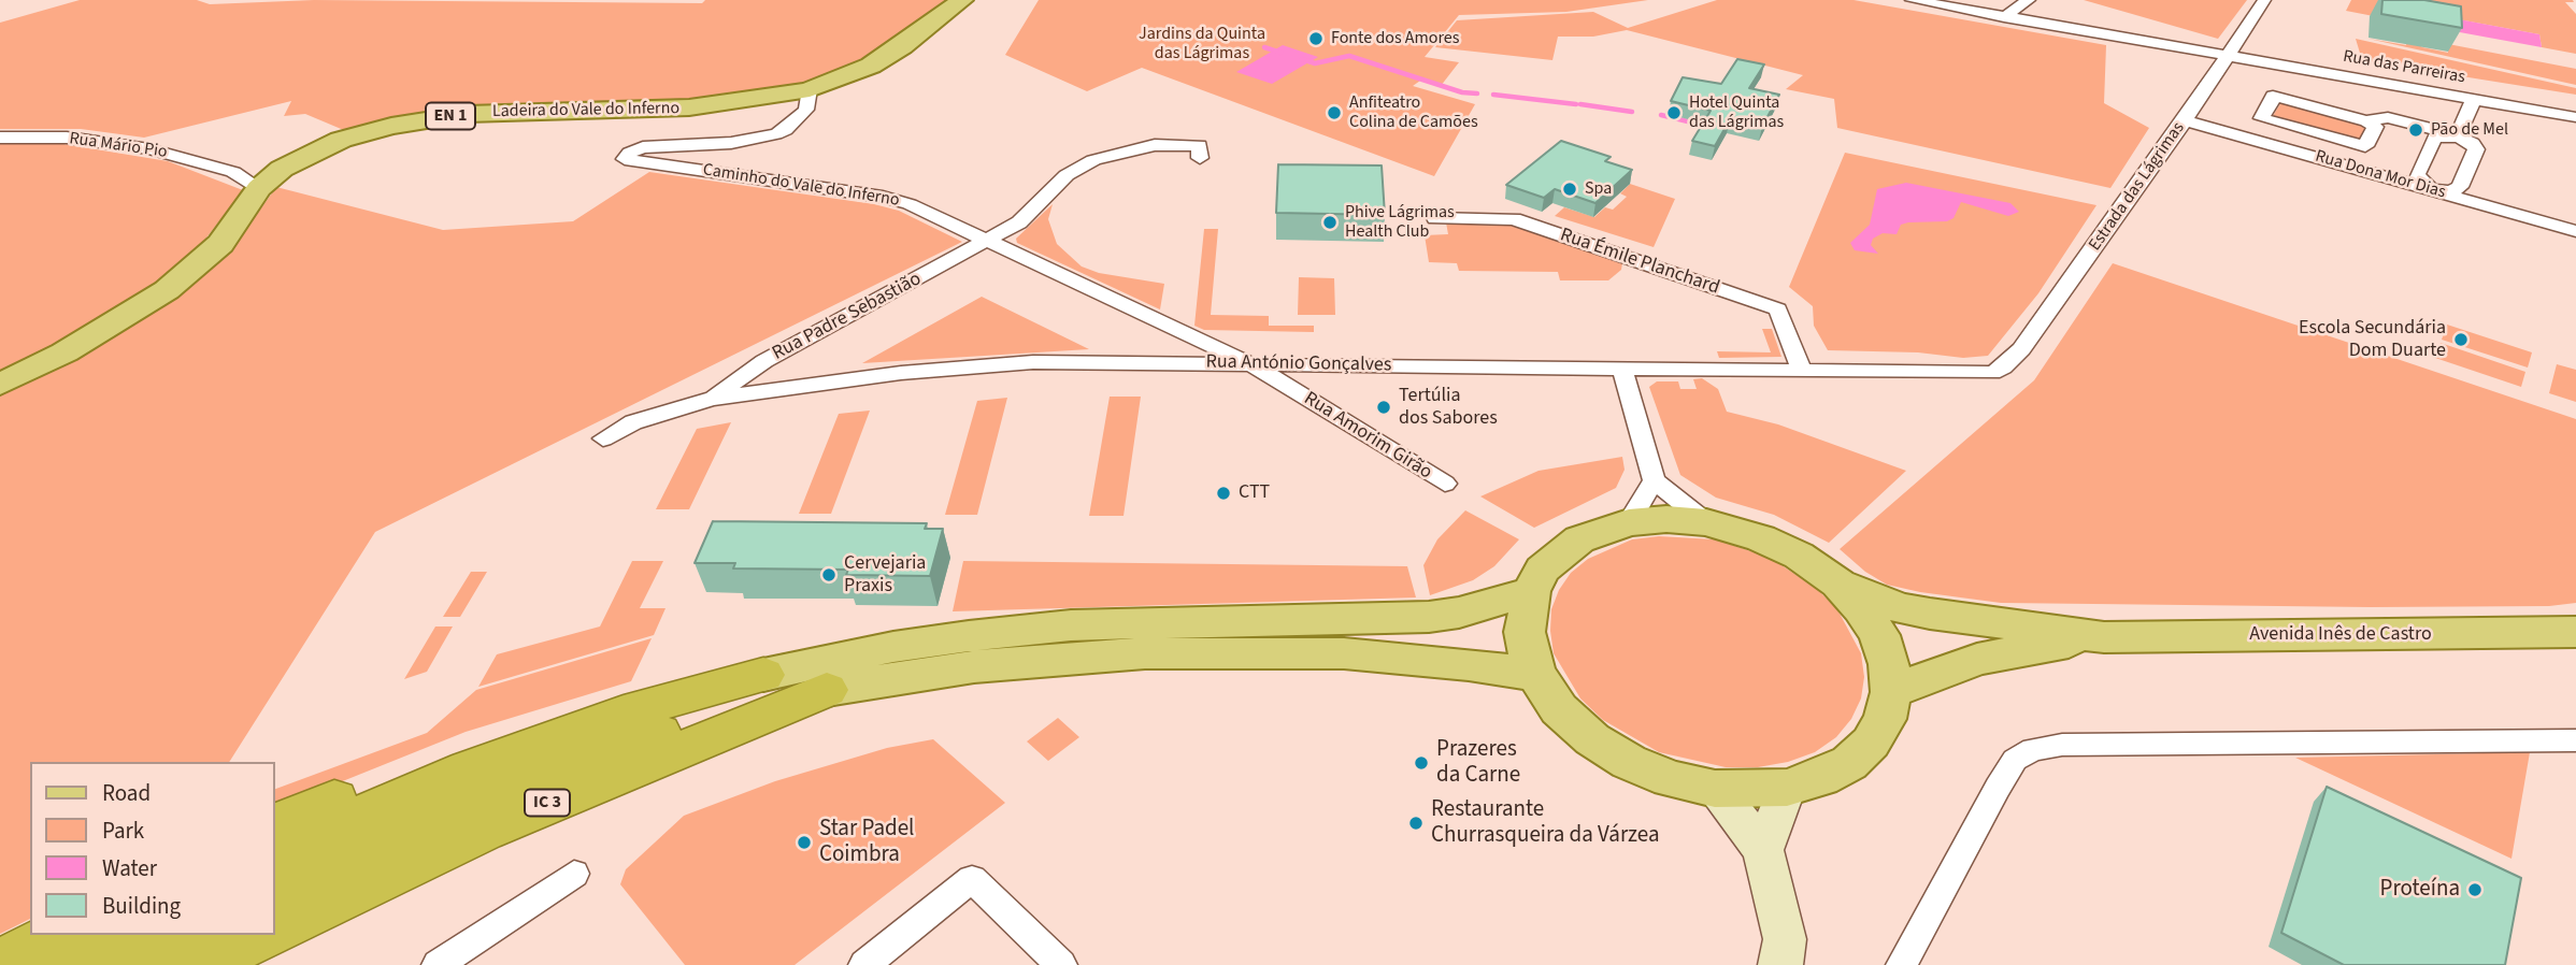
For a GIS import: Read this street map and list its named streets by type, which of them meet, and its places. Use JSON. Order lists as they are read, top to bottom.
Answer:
{
  "streets": {
    "highway": ["IC 3"],
    "main road": ["Ladeira do Vale do Inferno", "EN 1", "Avenida Inês de Castro"],
    "street": [
      "Rua das Parreiras",
      "Rua Mário Pio",
      "Rua Dona Mor Dias",
      "Caminho do Vale do Inferno",
      "Estrada das Lágrimas",
      "Rua Émile Planchard",
      "Rua Padre Sebastião",
      "Rua António Gonçalves",
      "Rua Amorim Girão"
    ]
  },
  "crossings": [
    ["Rua das Parreiras", "Estrada das Lágrimas"],
    ["Ladeira do Vale do Inferno", "Caminho do Vale do Inferno"],
    ["Rua Dona Mor Dias", "Estrada das Lágrimas"],
    ["Caminho do Vale do Inferno", "Rua Padre Sebastião"],
    ["Caminho do Vale do Inferno", "Rua António Gonçalves"],
    ["Caminho do Vale do Inferno", "Rua Amorim Girão"],
    ["Estrada das Lágrimas", "Rua António Gonçalves"],
    ["Rua Émile Planchard", "Rua António Gonçalves"],
    ["Rua Padre Sebastião", "Rua António Gonçalves"],
    ["Rua António Gonçalves", "Rua Amorim Girão"]
  ],
  "parks": ["Jardins da Quinta das Lágrimas"],
  "places": [
    "Fonte dos Amores",
    "Anfiteatro Colina de Camões",
    "Hotel Quinta das Lágrimas",
    "Pão de Mel",
    "Spa",
    "Phive Lágrimas Health Club",
    "Escola Secundária Dom Duarte",
    "Tertúlia dos Sabores",
    "CTT",
    "Cervejaria Praxis",
    "Prazeres da Carne",
    "Restaurante Churrasqueira da Várzea",
    "Star Padel Coimbra",
    "Proteína"
  ],
  "legend": [
    "Road",
    "Park",
    "Water",
    "Building"
  ]
}
